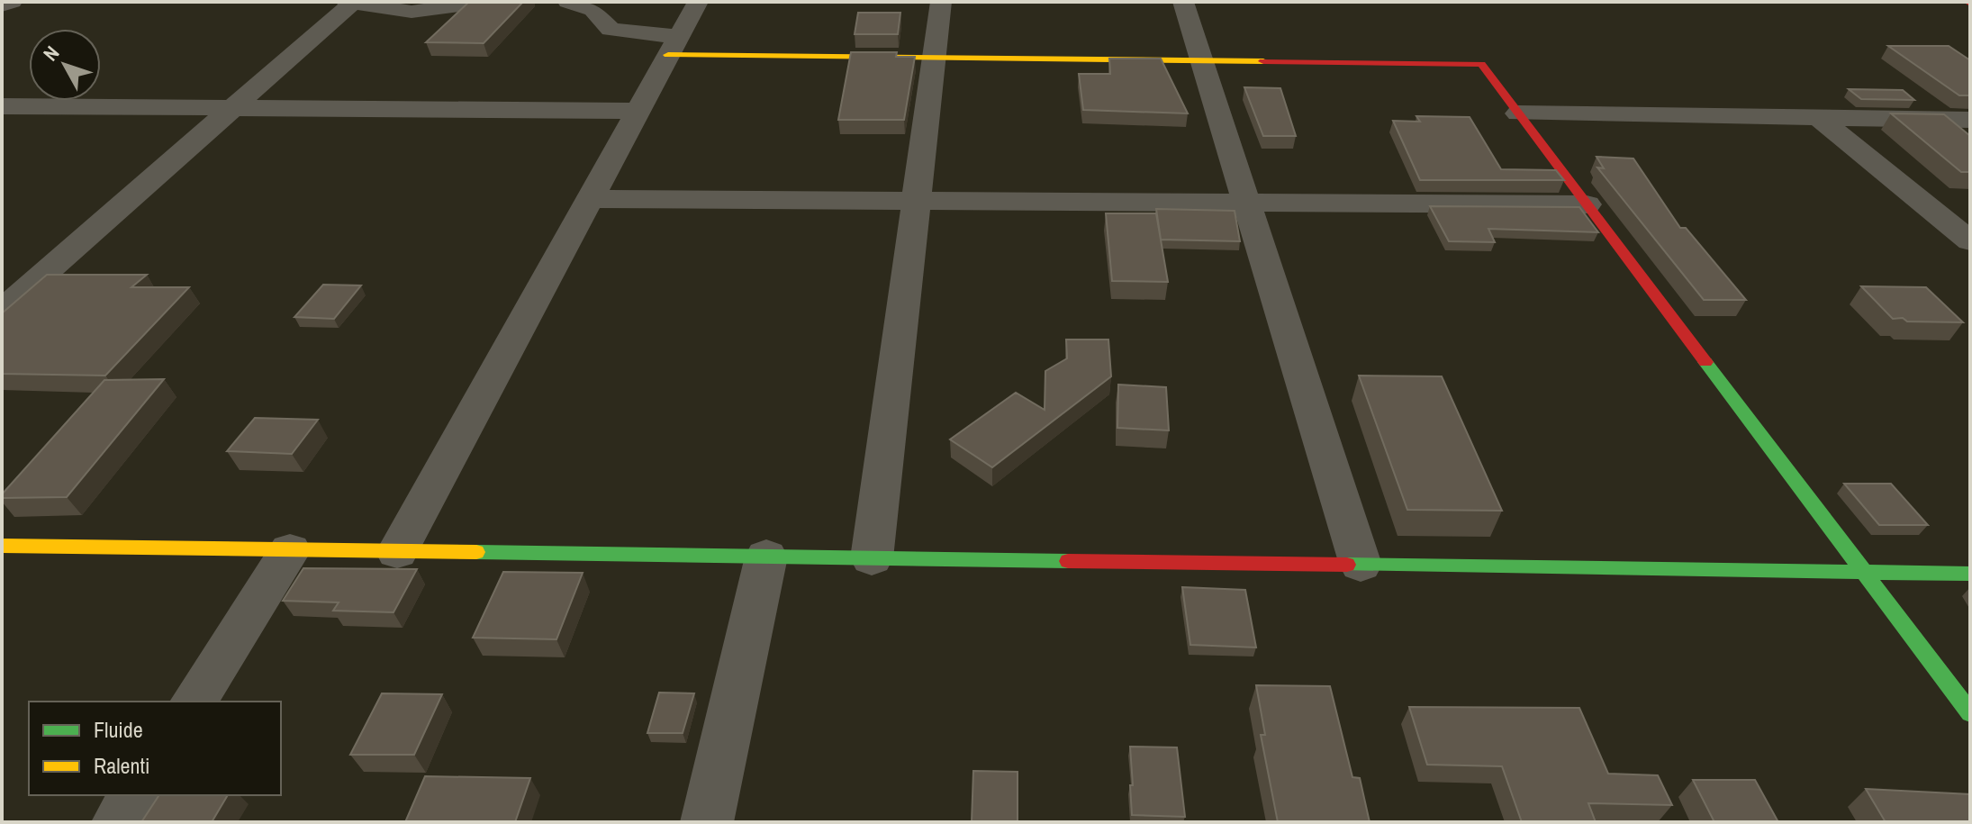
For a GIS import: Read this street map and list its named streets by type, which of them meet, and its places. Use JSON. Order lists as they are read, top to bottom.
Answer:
{
  "legend": ["Fluide", "Ralenti"],
  "north": "top left"
}
